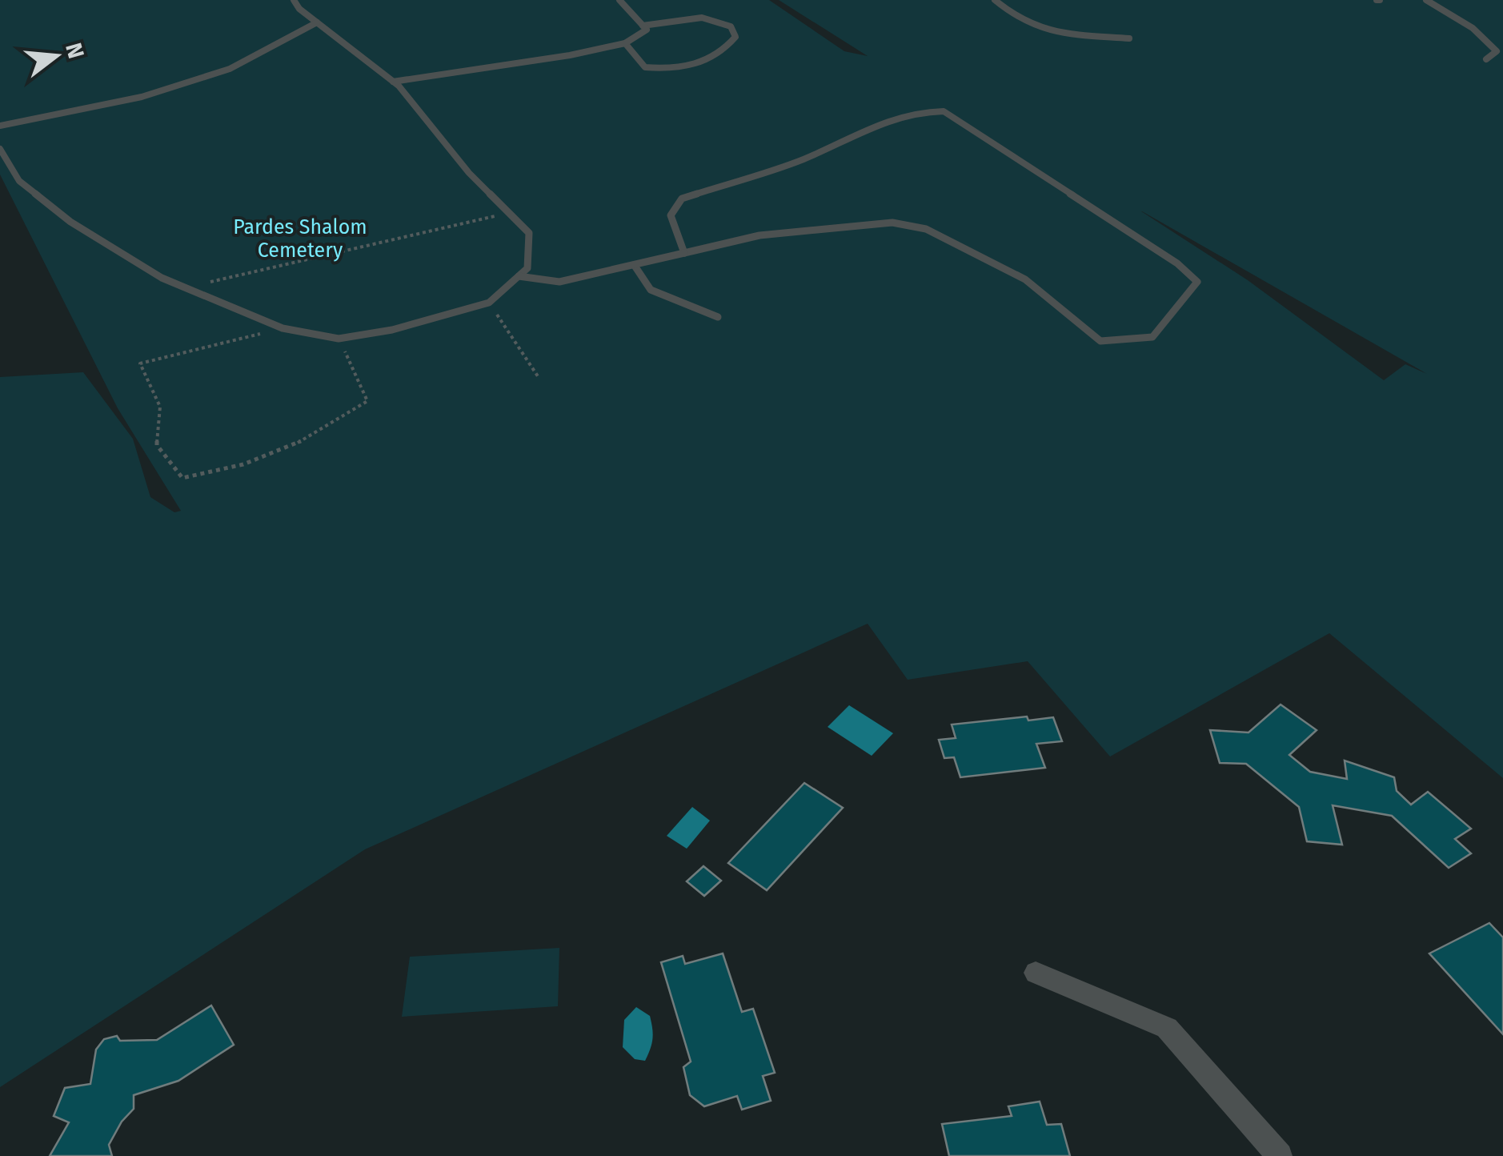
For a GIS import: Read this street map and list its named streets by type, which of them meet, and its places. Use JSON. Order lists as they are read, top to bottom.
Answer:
{
  "parks": ["Pardes Shalom Cemetery"],
  "north": "right"
}
